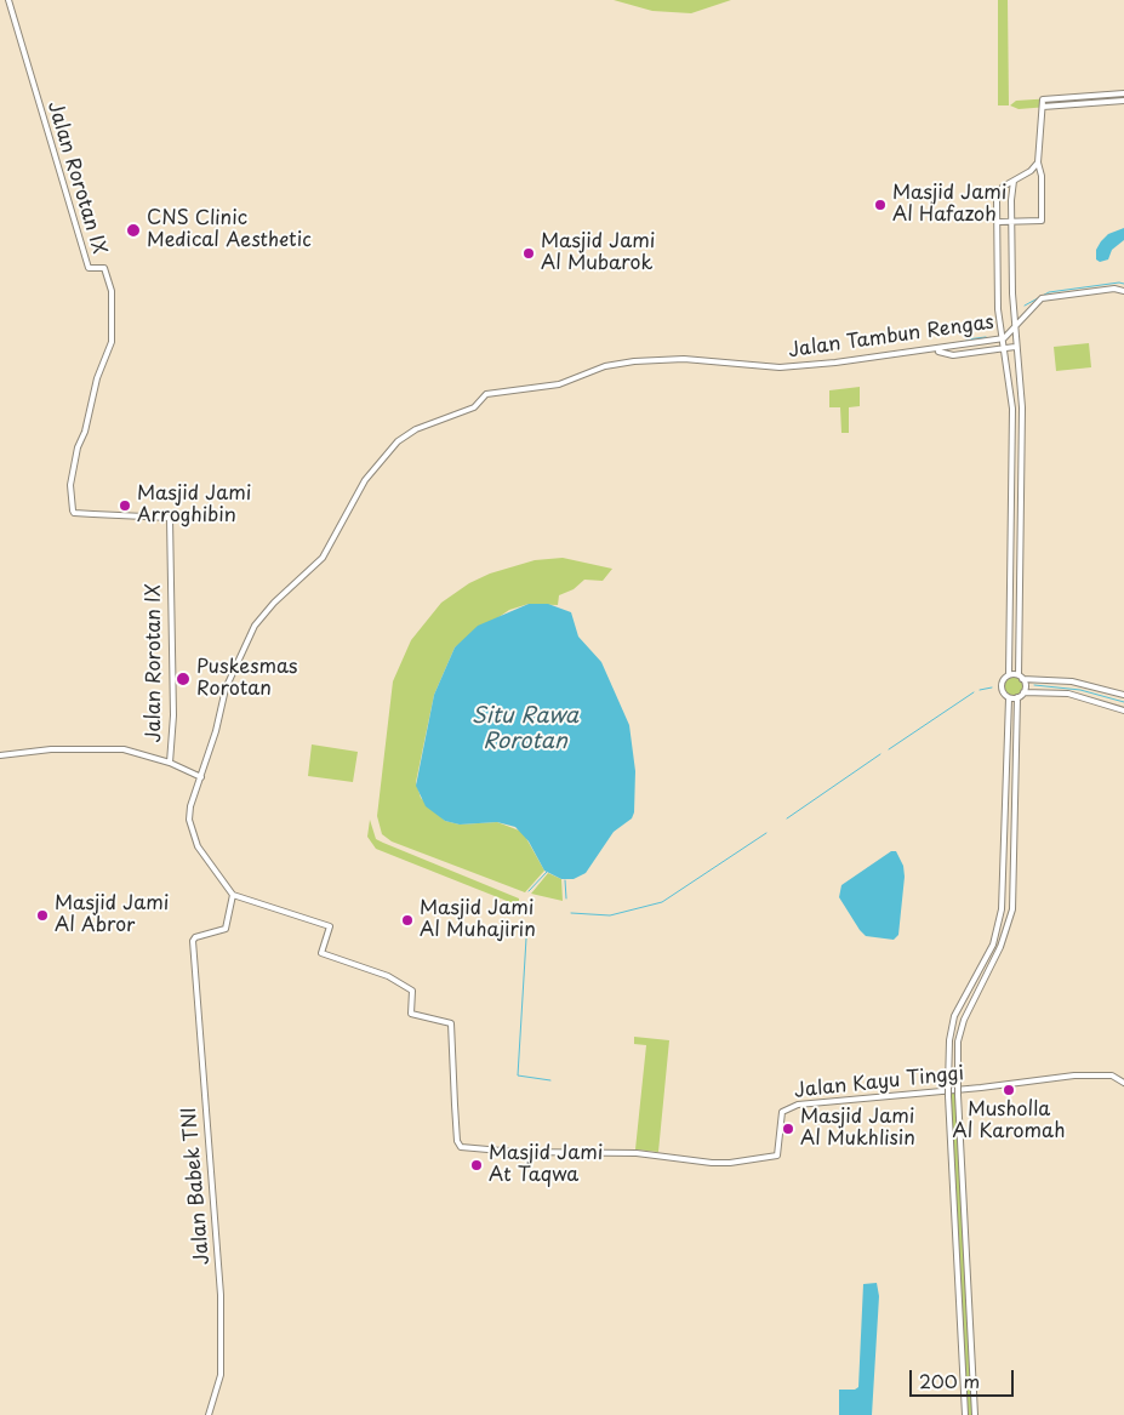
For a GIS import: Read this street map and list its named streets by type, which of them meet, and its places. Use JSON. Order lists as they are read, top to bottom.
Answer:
{
  "streets": {
    "street": [
      "Jalan Rorotan IX",
      "Jalan Tambun Rengas",
      "Jalan Kayu Tinggi",
      "Jalan Babek TNI"
    ]
  },
  "crossings": [
    ["Jalan Kayu Tinggi", "Jalan Babek TNI"]
  ],
  "water": ["Situ Rawa Rorotan"],
  "places": [
    "Masjid Jami Al Hafazoh",
    "CNS Clinic Medical Aesthetic",
    "Masjid Jami Al Mubarok",
    "Masjid Jami Arroghibin",
    "Puskesmas Rorotan",
    "Masjid Jami Al Abror",
    "Masjid Jami Al Muhajirin",
    "Musholla Al Karomah",
    "Masjid Jami Al Mukhlisin",
    "Masjid Jami At Taqwa"
  ],
  "scale_bar": "200 m"
}
